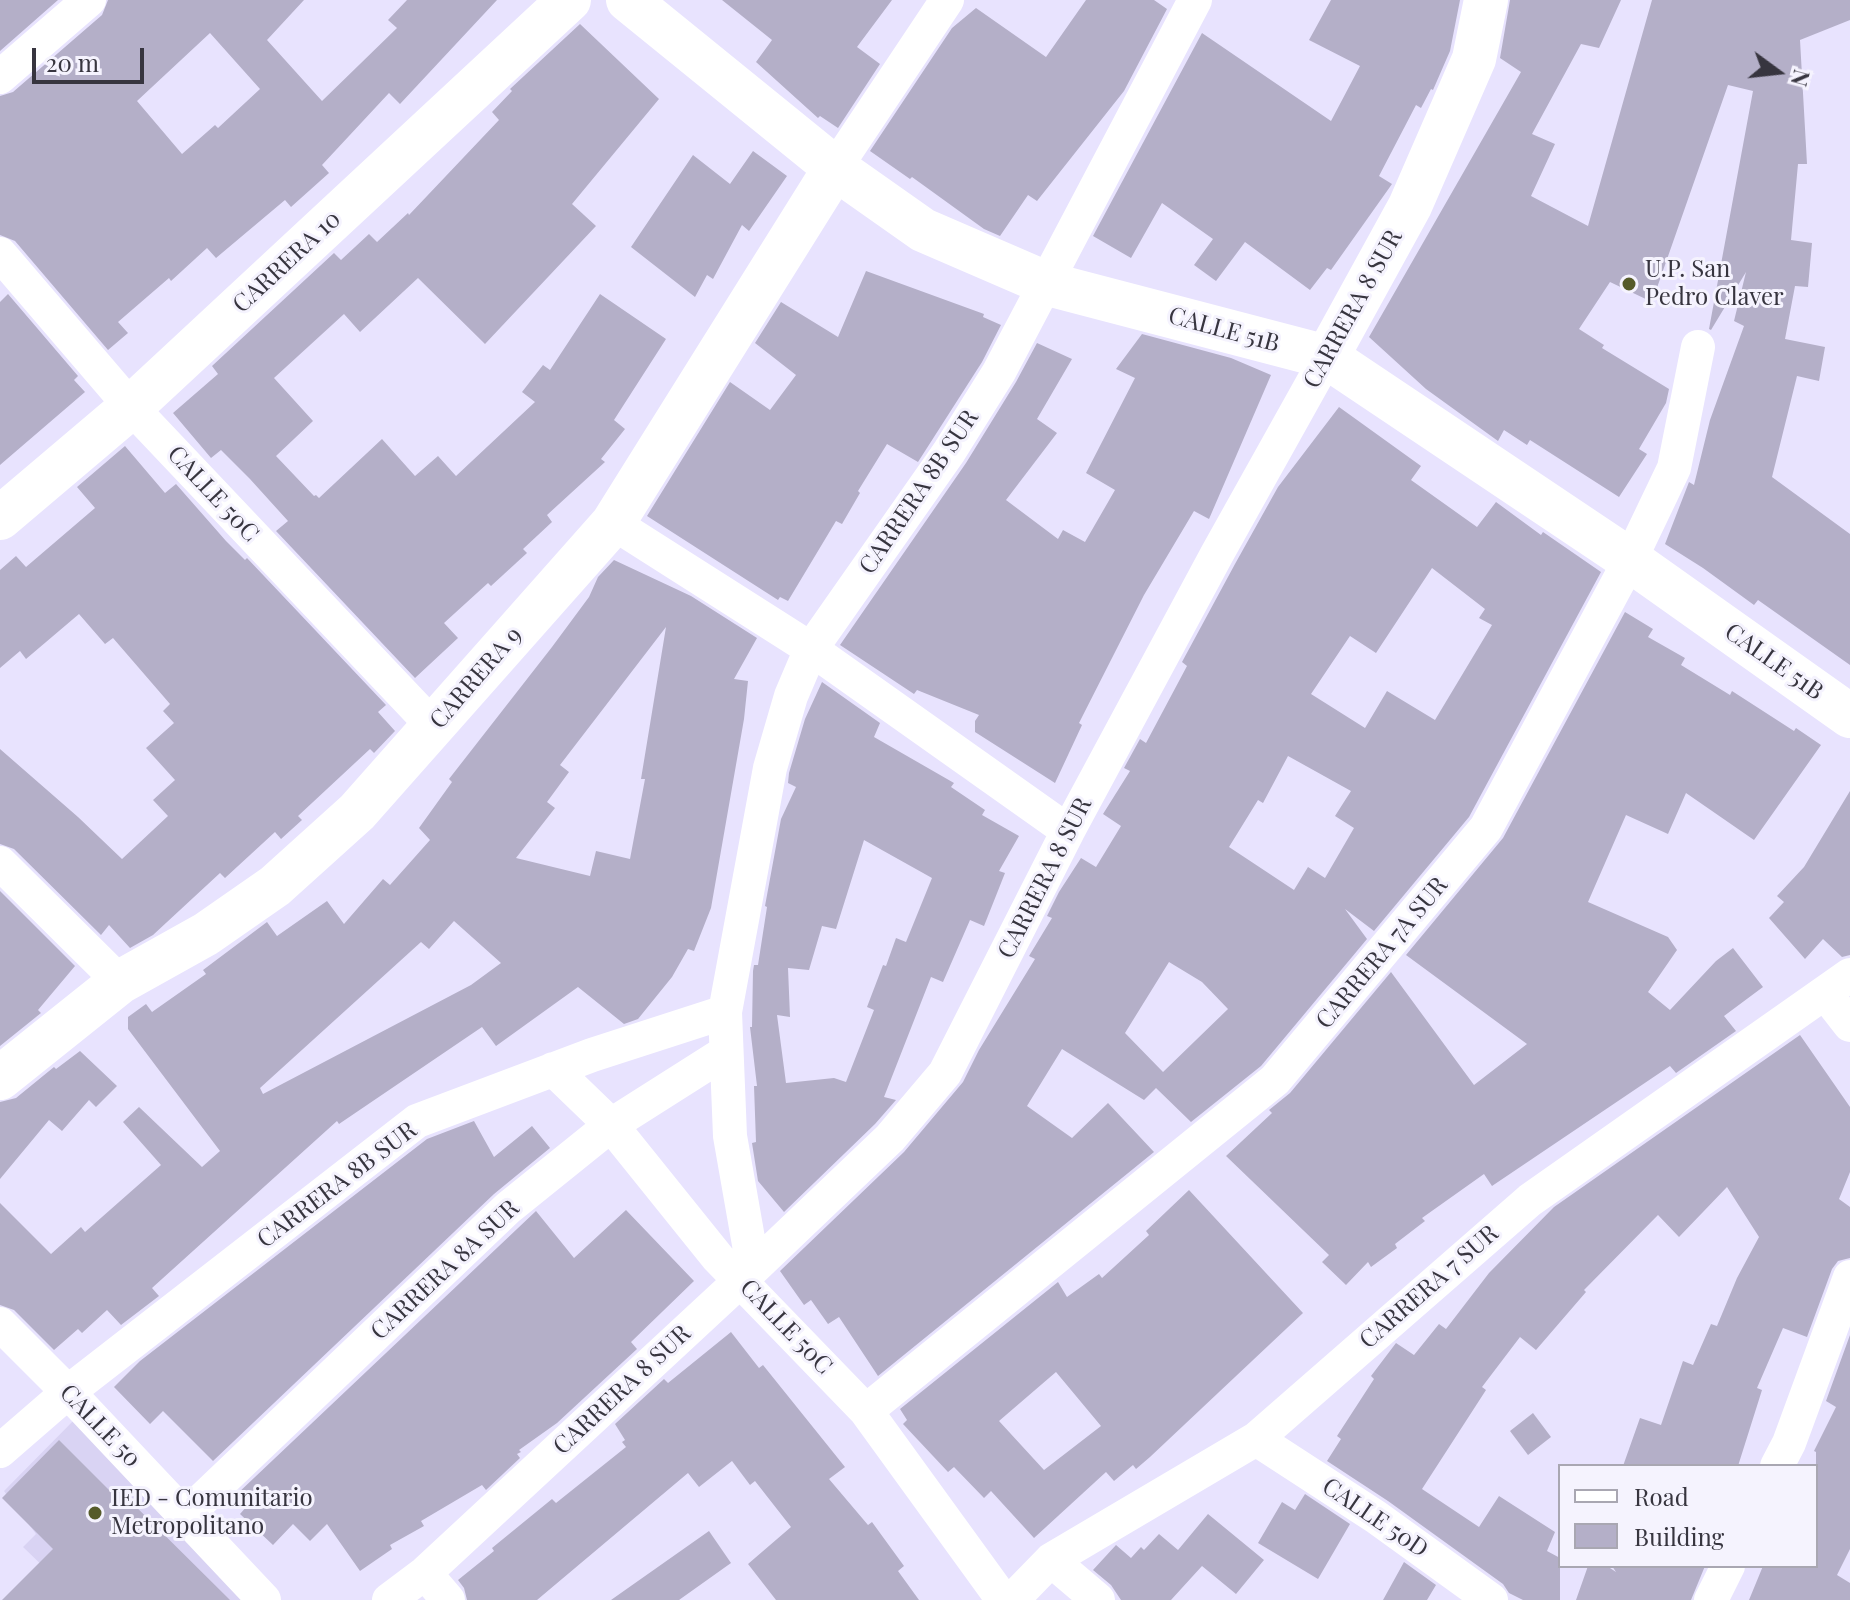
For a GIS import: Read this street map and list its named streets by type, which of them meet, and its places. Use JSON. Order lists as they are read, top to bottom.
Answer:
{
  "streets": {
    "street": [
      "CARRERA 10",
      "CARRERA 8 SUR",
      "CALLE 51B",
      "CARRERA 8B SUR",
      "CALLE 50C",
      "CARRERA 9",
      "CARRERA 7A SUR",
      "CARRERA 8A SUR",
      "CARRERA 7 SUR",
      "CALLE 50",
      "CALLE 50D"
    ]
  },
  "crossings": [
    ["CARRERA 10", "CALLE 50C"],
    ["CARRERA 8 SUR", "CALLE 51B"],
    ["CARRERA 8 SUR", "CARRERA 8B SUR"],
    ["CARRERA 8 SUR", "CALLE 50C"],
    ["CALLE 51B", "CARRERA 8B SUR"],
    ["CALLE 51B", "CARRERA 9"],
    ["CALLE 51B", "CARRERA 7A SUR"],
    ["CARRERA 8B SUR", "CALLE 50C"],
    ["CARRERA 8B SUR", "CARRERA 8A SUR"],
    ["CARRERA 8B SUR", "CALLE 50"],
    ["CALLE 50C", "CARRERA 9"],
    ["CALLE 50C", "CARRERA 7A SUR"],
    ["CALLE 50C", "CARRERA 8A SUR"],
    ["CARRERA 8A SUR", "CALLE 50"],
    ["CARRERA 7 SUR", "CALLE 50D"]
  ],
  "places": ["U.P. San Pedro Claver", "IED - Comunitario Metropolitano"],
  "legend": ["Road", "Building"],
  "scale_bar": "20 m",
  "north": "right"
}
